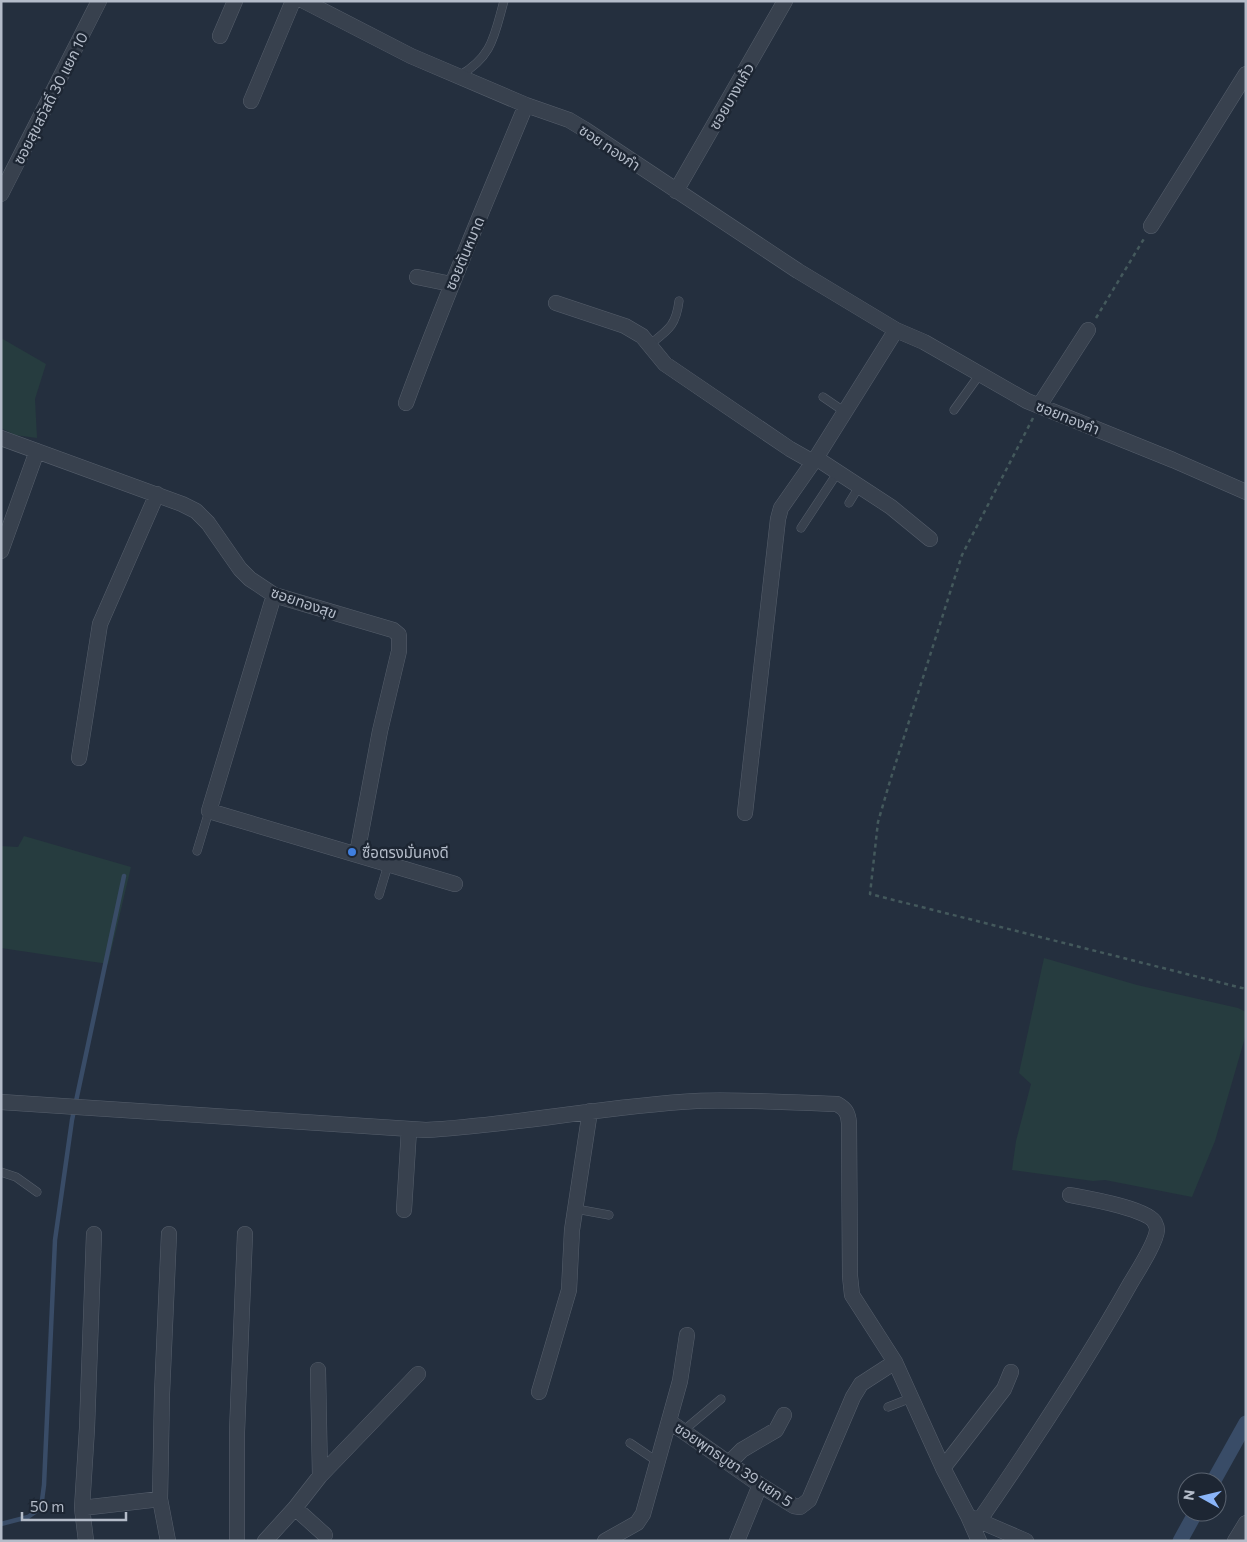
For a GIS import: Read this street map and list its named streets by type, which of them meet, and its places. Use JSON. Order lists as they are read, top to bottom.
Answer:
{
  "streets": {
    "street": [
      "ซอยบางแก้ว",
      "ซอยสุขสวัสดิ์ 30 แยก 10",
      "ซอย ทองภํา",
      "ซอยตันหมาด",
      "ซอยทองคำ",
      "ซอยทองสุข",
      "ซอยพุทธบูชา 39 แยก 5"
    ]
  },
  "crossings": [
    ["ซอยบางแก้ว", "ซอย ทองภํา"],
    ["ซอย ทองภํา", "ซอยตันหมาด"],
    ["ซอย ทองภํา", "ซอยทองคำ"]
  ],
  "places": ["ซื่อตรงมั่นคงดี"],
  "scale_bar": "50 m",
  "north": "left"
}
